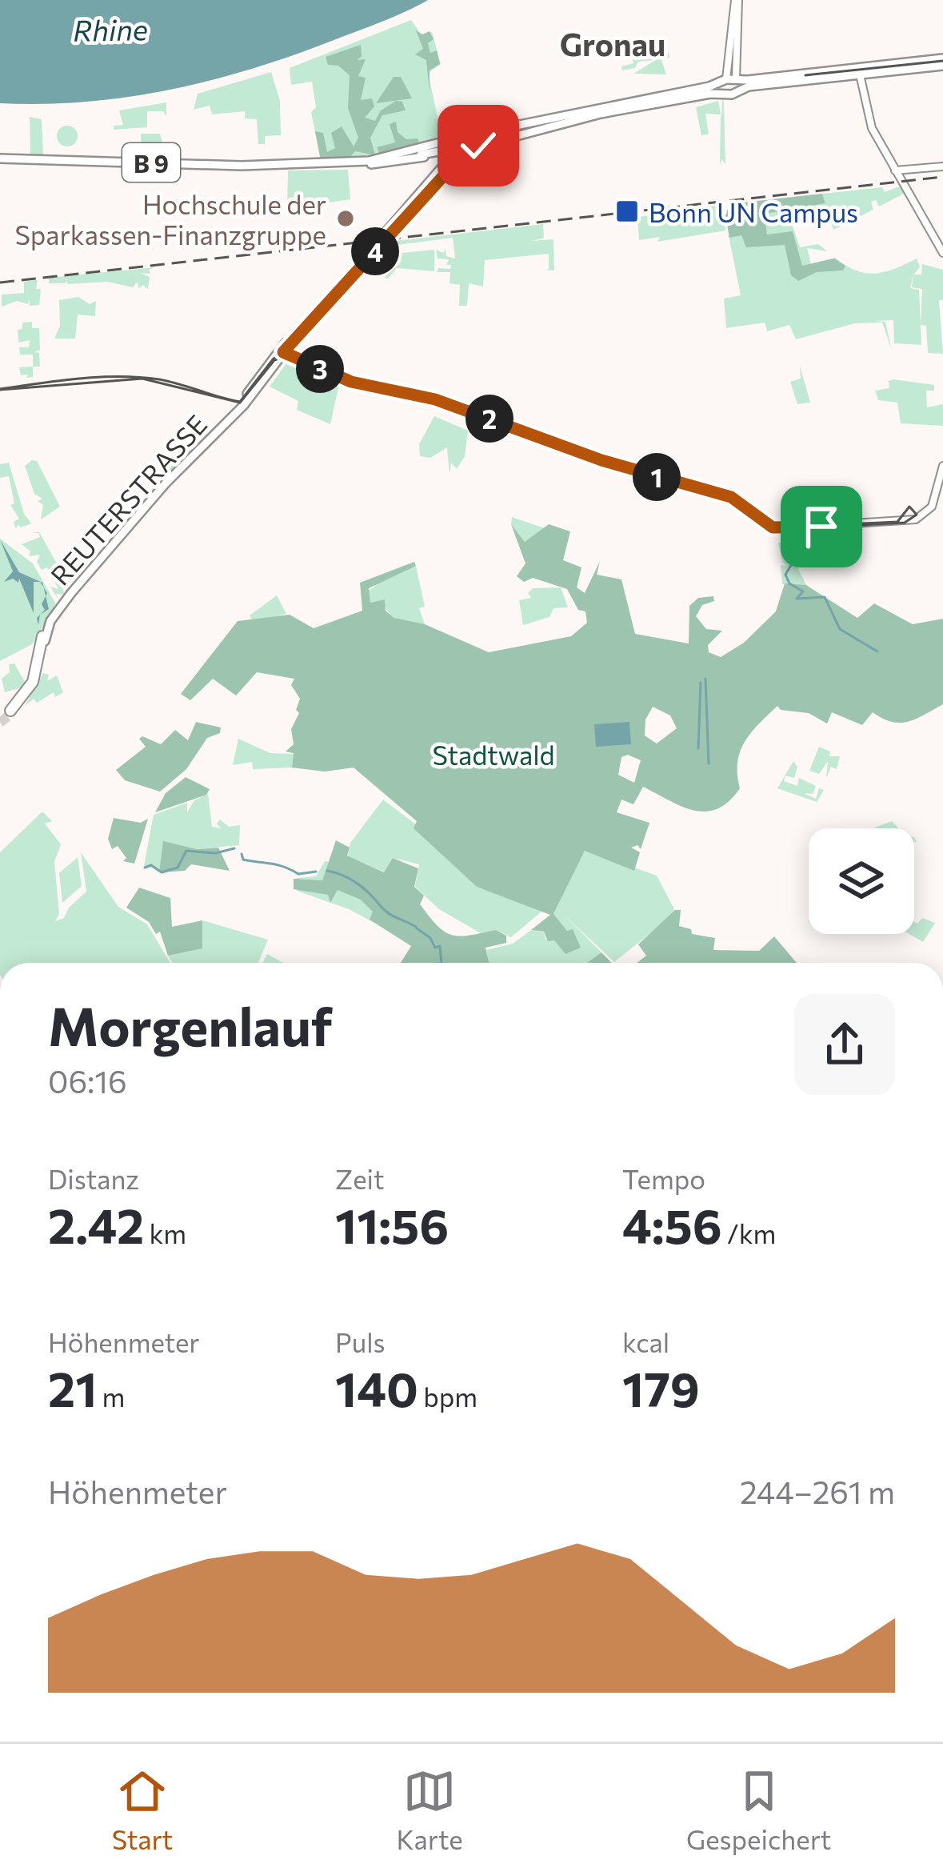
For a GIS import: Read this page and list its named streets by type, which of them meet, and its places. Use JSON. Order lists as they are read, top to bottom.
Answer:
{
  "streets": {
    "main road": ["B 9", "REUTERSTRASSE"]
  },
  "crossings": [
    ["B 9", "REUTERSTRASSE"]
  ],
  "districts": ["Gronau"],
  "water": ["Rhine"],
  "parks": ["Stadtwald"],
  "places": {
    "transit": ["Bonn UN Campus"],
    "other": ["Hochschule der Sparkassen-Finanzgruppe"]
  },
  "page": {
    "pins": [
      "4",
      "3",
      "2",
      "1"
    ],
    "heading": ["Morgenlauf", "06:16"],
    "stats": [
      ["Distanz", "2.42 km"],
      ["Zeit", "11:56"],
      ["Tempo", "4:56 /km"],
      ["Höhenmeter", "21 m"],
      ["Puls", "140 bpm"],
      ["kcal", "179"]
    ],
    "chart": ["Höhenmeter", "244–261 m"],
    "tabs": ["Start", "Karte", "Gespeichert"]
  }
}
